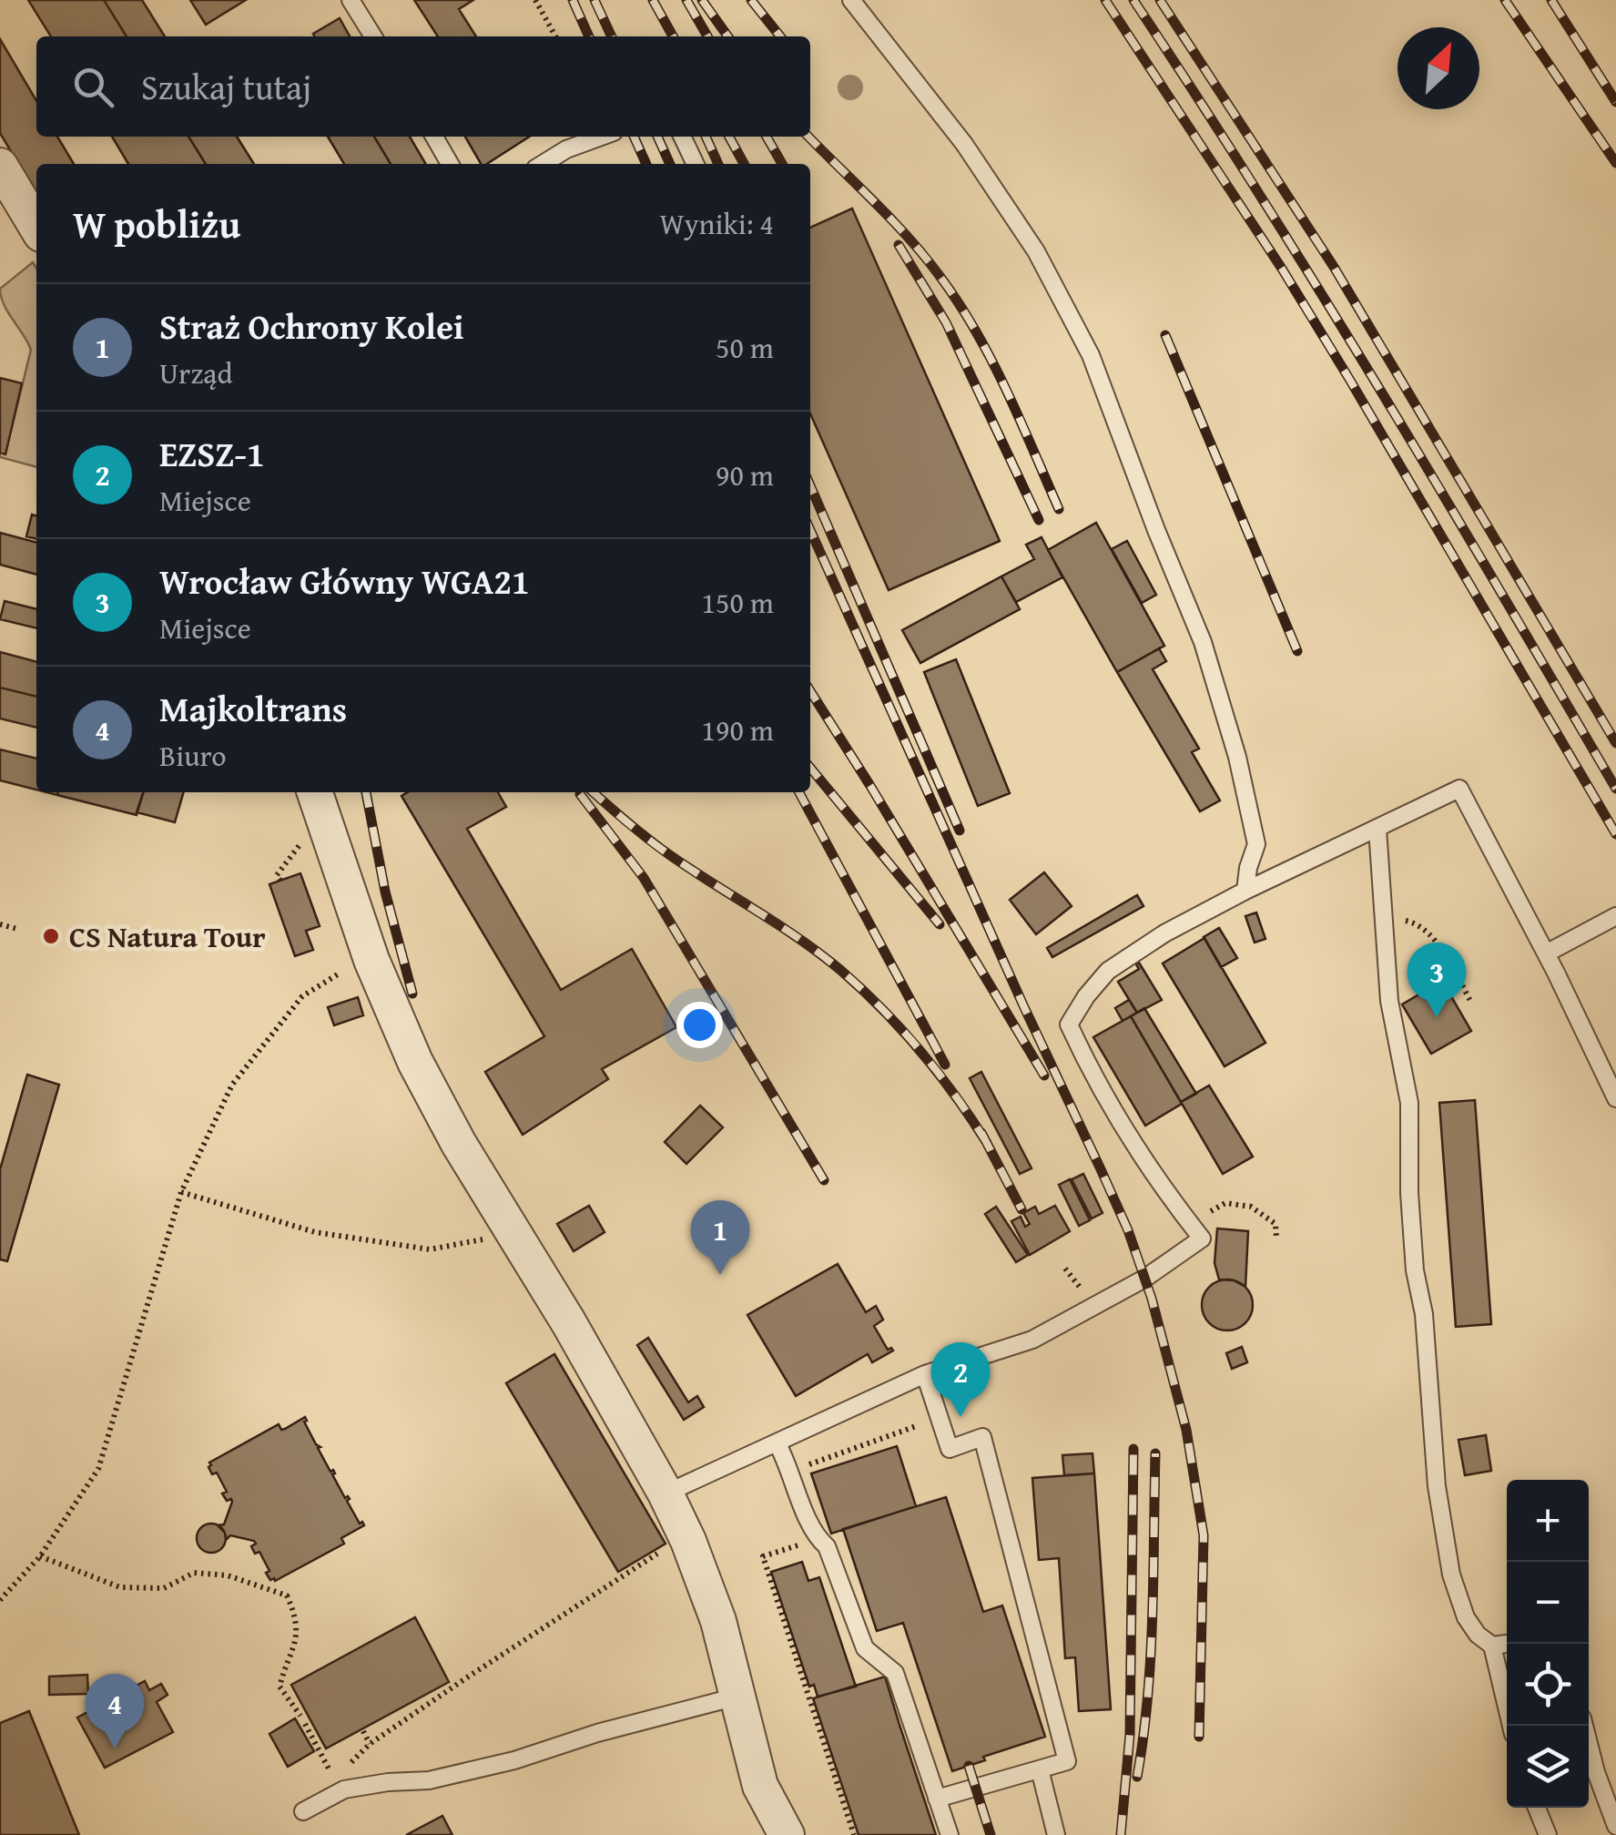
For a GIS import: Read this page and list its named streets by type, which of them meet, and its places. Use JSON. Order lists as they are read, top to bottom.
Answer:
{
  "places": ["CS Natura Tour"],
  "north": "top right",
  "page": {
    "search": "Szukaj tutaj",
    "heading": ["W pobliżu", "Wyniki: 4"],
    "list": [
      {
        "mark": "1",
        "name": "Straż Ochrony Kolei",
        "note": "Urząd",
        "value": "50 m"
      },
      {
        "mark": "2",
        "name": "EZSZ-1",
        "note": "Miejsce",
        "value": "90 m"
      },
      {
        "mark": "3",
        "name": "Wrocław Główny WGA21",
        "note": "Miejsce",
        "value": "150 m"
      },
      {
        "mark": "4",
        "name": "Majkoltrans",
        "note": "Biuro",
        "value": "190 m"
      }
    ],
    "pins": [
      "3",
      "1",
      "2",
      "4"
    ],
    "map_buttons": ["+", "−"]
  }
}
